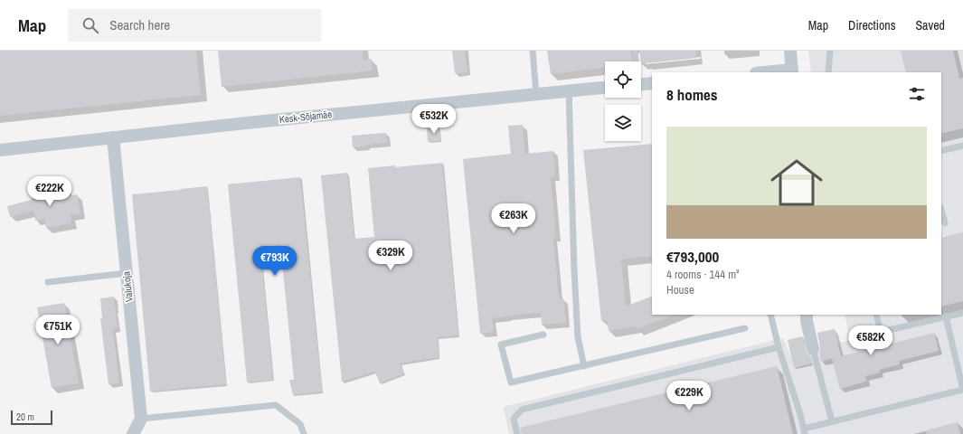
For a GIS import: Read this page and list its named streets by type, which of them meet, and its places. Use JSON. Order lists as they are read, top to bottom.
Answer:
{
  "streets": {
    "street": ["Kesk-Sõjamäe", "Valukoja"]
  },
  "crossings": [
    ["Kesk-Sõjamäe", "Valukoja"]
  ],
  "scale_bar": "20 m",
  "page": {
    "header": "Map",
    "search": "Search here",
    "nav": ["Map", "Directions", "Saved"],
    "heading": "8 homes",
    "price": [
      "€532K",
      "€222K",
      "€263K",
      "€329K",
      "€793K",
      "€751K",
      "€582K",
      "€229K"
    ],
    "list": [
      {
        "name": "€793,000",
        "note": "4 rooms · 144 m² · House"
      }
    ],
    "scale": "20 m"
  }
}
